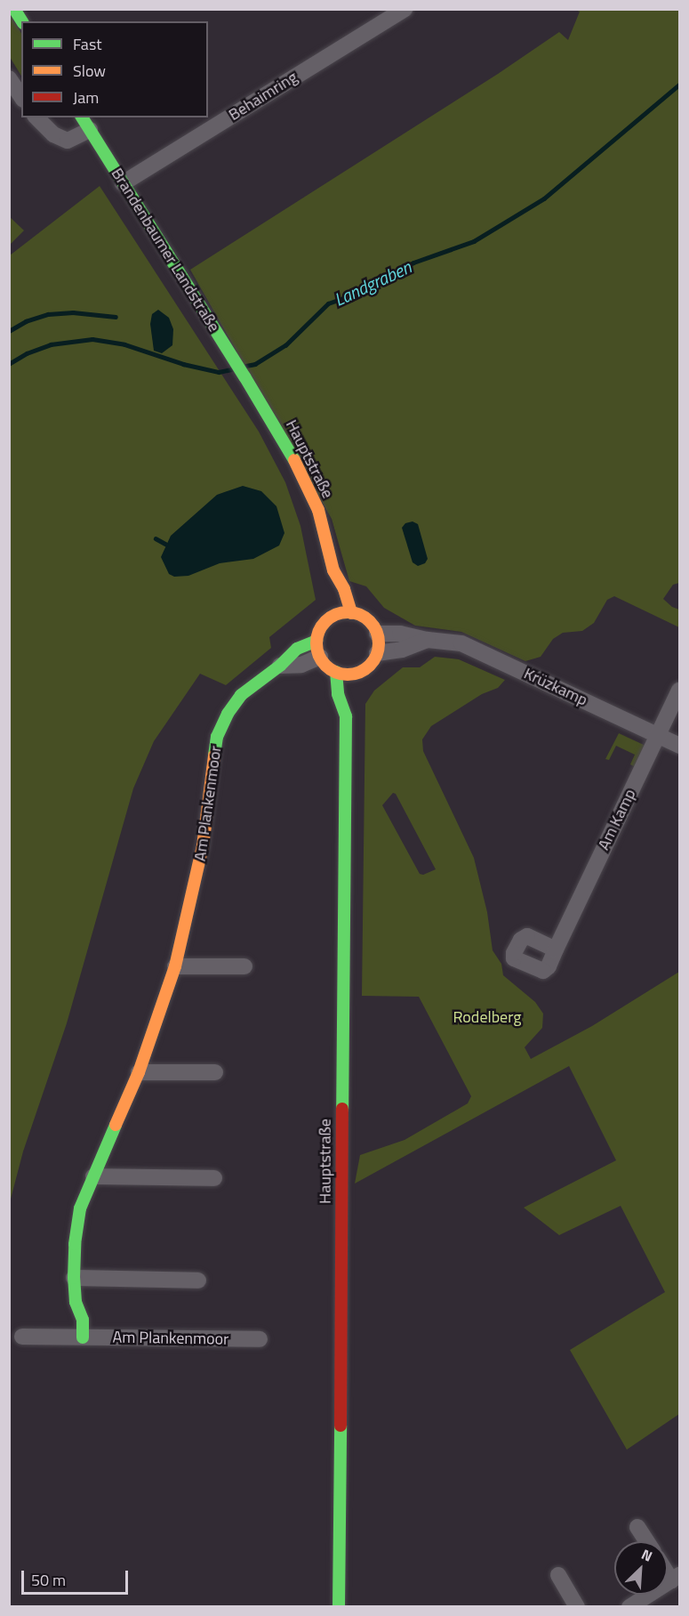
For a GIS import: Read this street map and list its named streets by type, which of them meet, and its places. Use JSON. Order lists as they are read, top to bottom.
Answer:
{
  "streets": {
    "main road": ["Brandenbaumer Landstraße", "Hauptstraße", "Am Plankenmoor"],
    "street": ["Behaimring", "Krüzkamp", "Am Kamp"]
  },
  "crossings": [
    ["Behaimring", "Brandenbaumer Landstraße"],
    ["Brandenbaumer Landstraße", "Hauptstraße"],
    ["Hauptstraße", "Krüzkamp"],
    ["Hauptstraße", "Am Plankenmoor"],
    ["Krüzkamp", "Am Plankenmoor"],
    ["Krüzkamp", "Am Kamp"]
  ],
  "water": ["Landgraben"],
  "parks": ["Rodelberg"],
  "legend": ["Fast", "Slow", "Jam"],
  "scale_bar": "50 m",
  "north": "top right"
}
